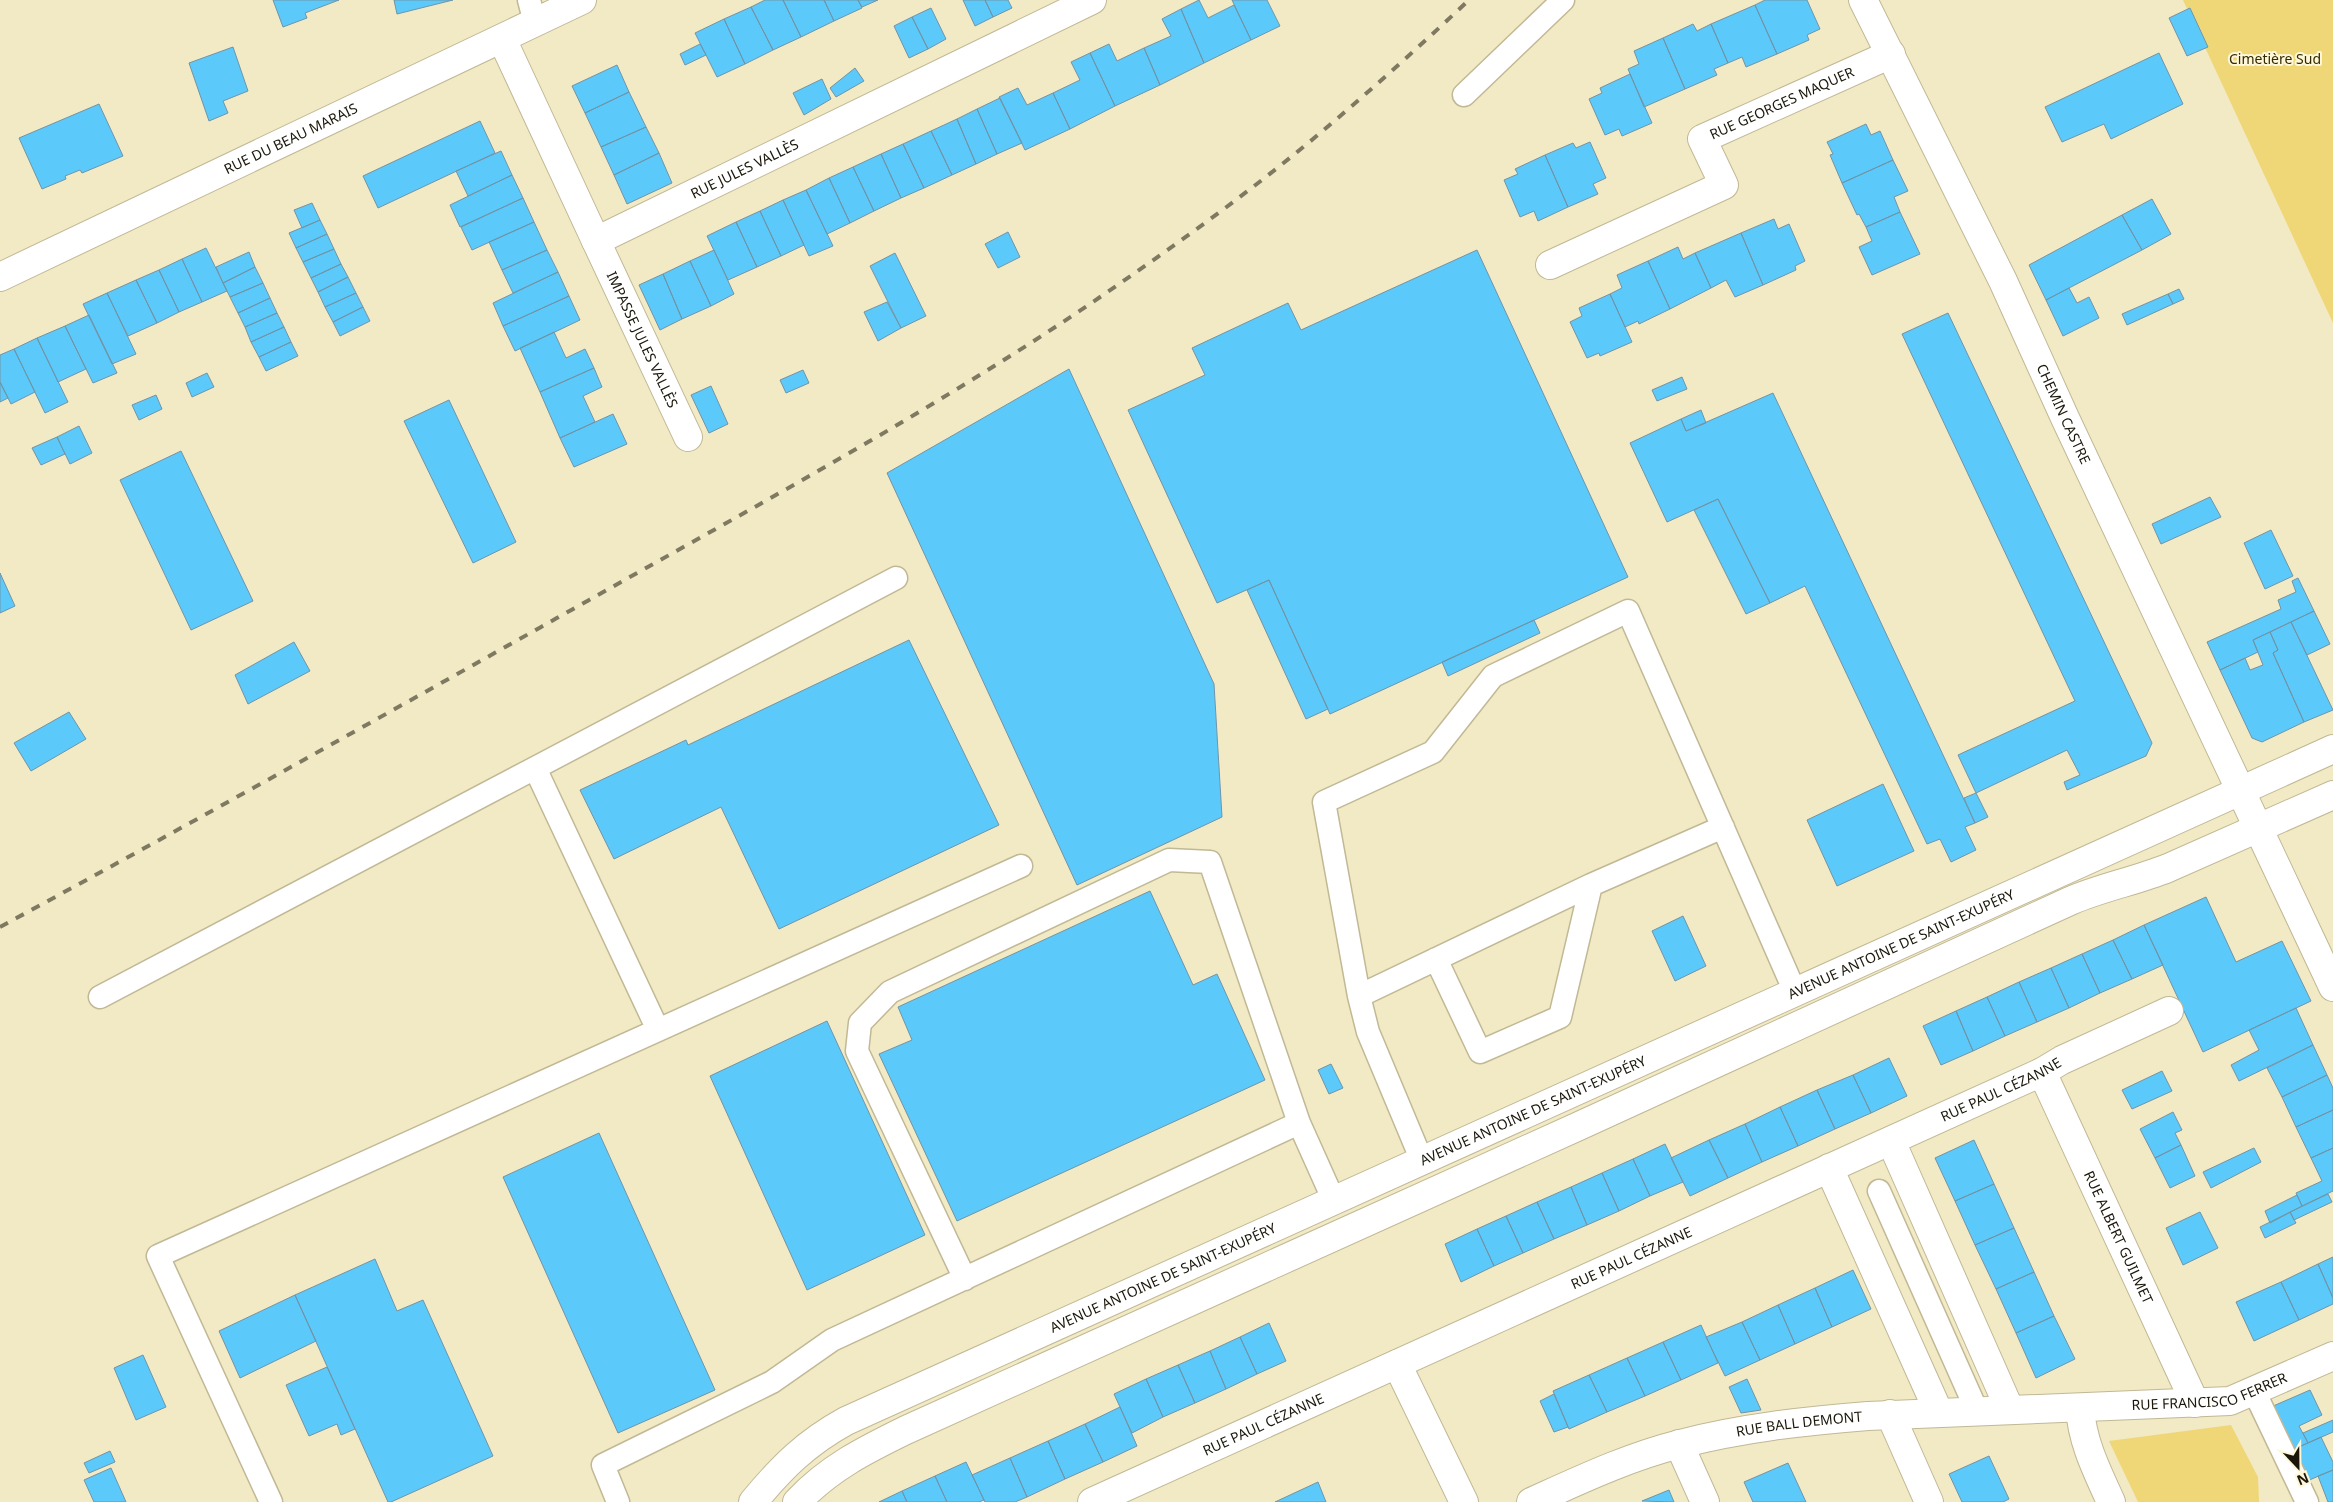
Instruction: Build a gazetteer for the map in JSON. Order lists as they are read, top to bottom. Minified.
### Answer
{"streets":{"street":["RUE GEORGES MAQUER","RUE DU BEAU MARAIS","RUE JULES VALLÈS","IMPASSE JULES VALLÈS","CHEMIN CASTRE","AVENUE ANTOINE DE SAINT-EXUPÉRY","RUE PAUL CÉZANNE","RUE ALBERT GUILMET","RUE FRANCISCO FERRER","RUE BALL DEMONT"]},"crossings":[["RUE GEORGES MAQUER","CHEMIN CASTRE"],["RUE JULES VALLÈS","IMPASSE JULES VALLÈS"],["CHEMIN CASTRE","AVENUE ANTOINE DE SAINT-EXUPÉRY"],["RUE PAUL CÉZANNE","RUE ALBERT GUILMET"],["RUE ALBERT GUILMET","RUE FRANCISCO FERRER"],["RUE FRANCISCO FERRER","RUE BALL DEMONT"]],"parks":["Cimetière Sud"],"north":"bottom"}
